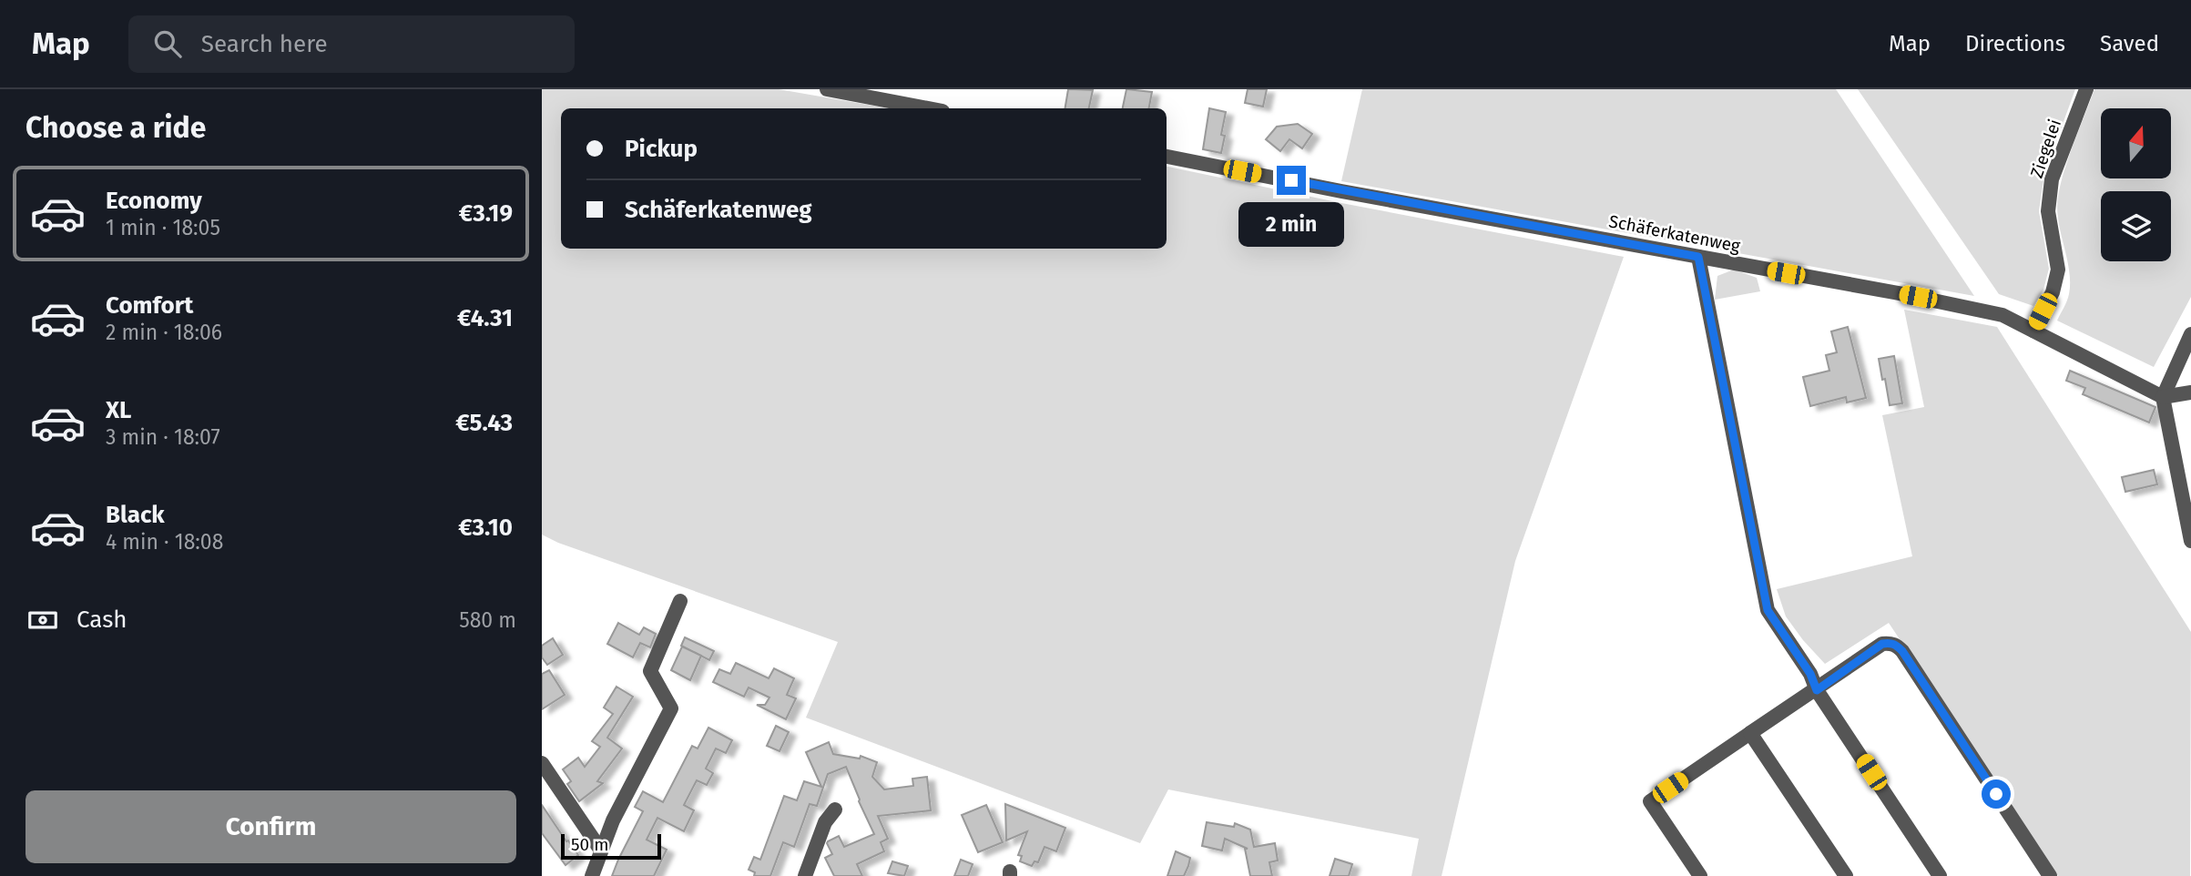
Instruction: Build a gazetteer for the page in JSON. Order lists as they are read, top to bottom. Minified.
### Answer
{"streets":{"street":["Ziegelei","Schäferkatenweg"]},"crossings":[["Ziegelei","Schäferkatenweg"]],"scale_bar":"50 m","north":"top","page":{"header":"Map","search":"Search here","nav":["Map","Directions","Saved"],"heading":"Choose a ride","banner":["Pickup","Schäferkatenweg"],"list":[{"name":"Economy","note":"1 min · 18:05","value":"€3.19"},{"name":"Comfort","note":"2 min · 18:06","value":"€4.31"},{"name":"XL","note":"3 min · 18:07","value":"€5.43"},{"name":"Black","note":"4 min · 18:08","value":"€3.10"}],"bubble":"2 min","pay":["Cash","580 m"],"buttons":"Confirm","scale":"50 m"}}
